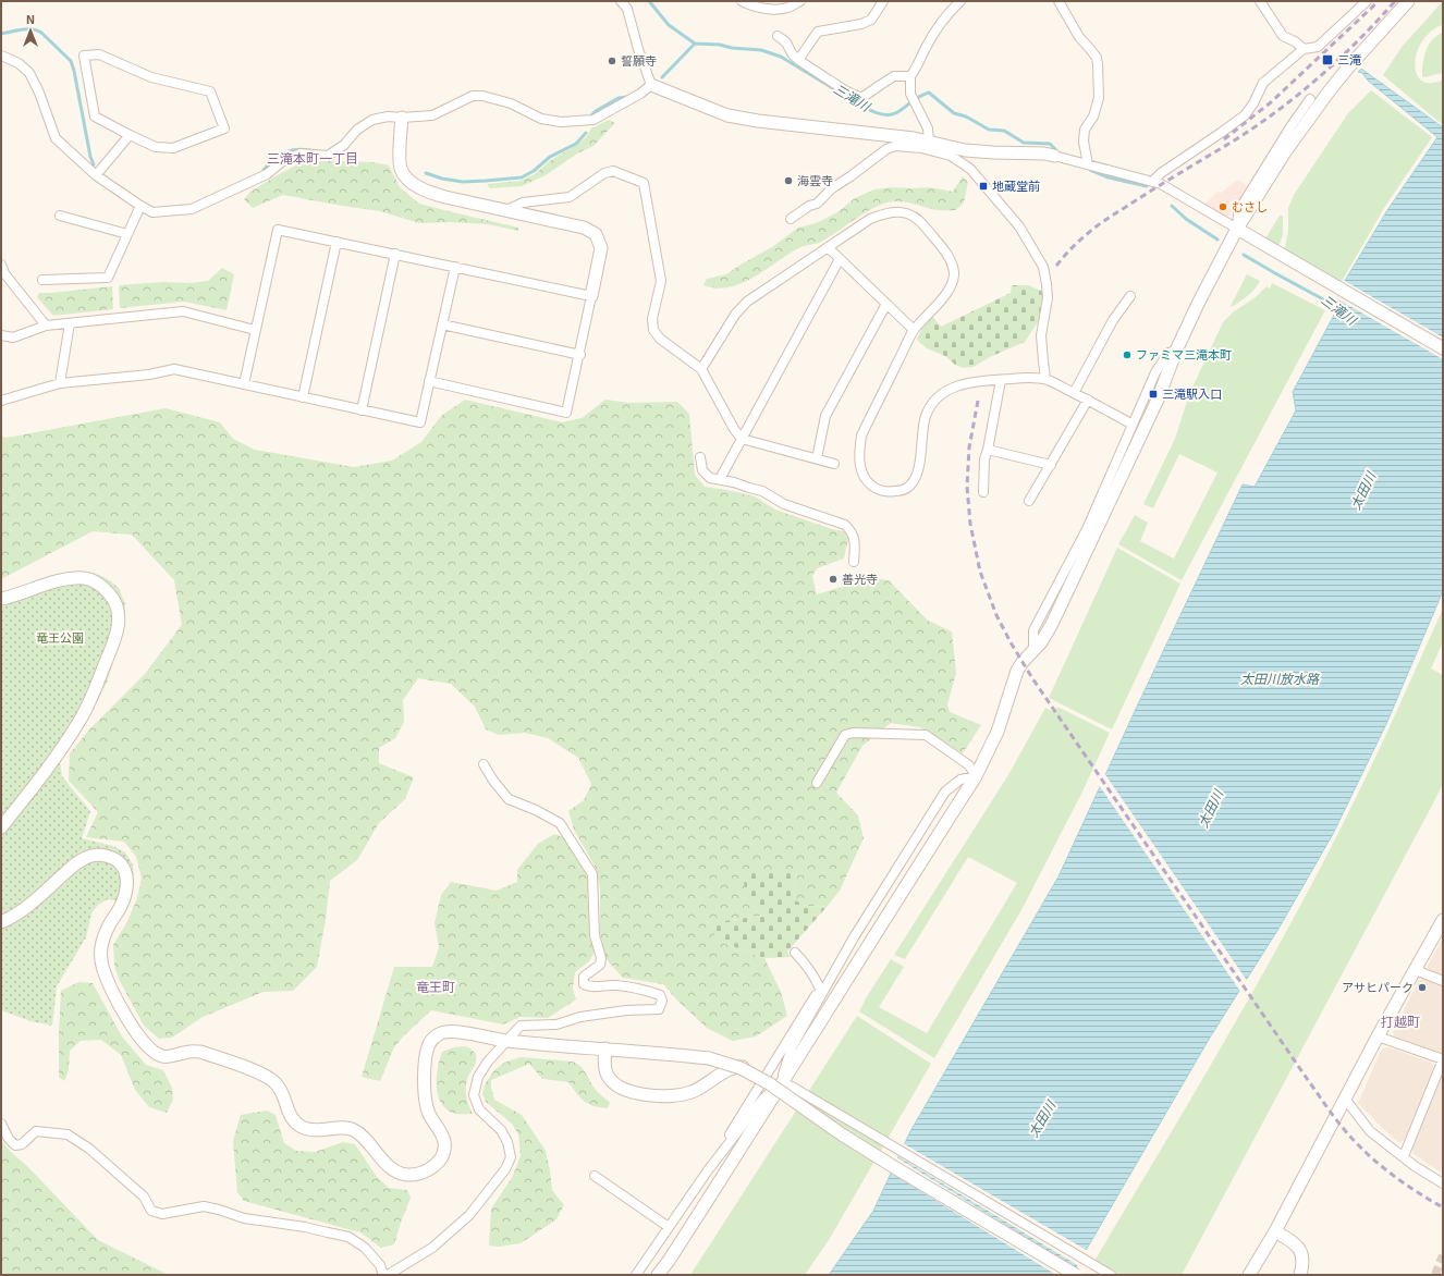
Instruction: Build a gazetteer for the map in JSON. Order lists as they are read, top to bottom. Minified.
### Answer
{"districts":["三滝本町一丁目","竜王町","打越町"],"water":["三滝川","太田川","太田川放水路"],"parks":["竜王公園"],"places":{"transit":["三滝","地蔵堂前","三滝駅入口"],"other":["誓願寺","海雲寺","むさし","ファミマ三滝本町","善光寺","アサヒパーク"]},"north":"top"}
